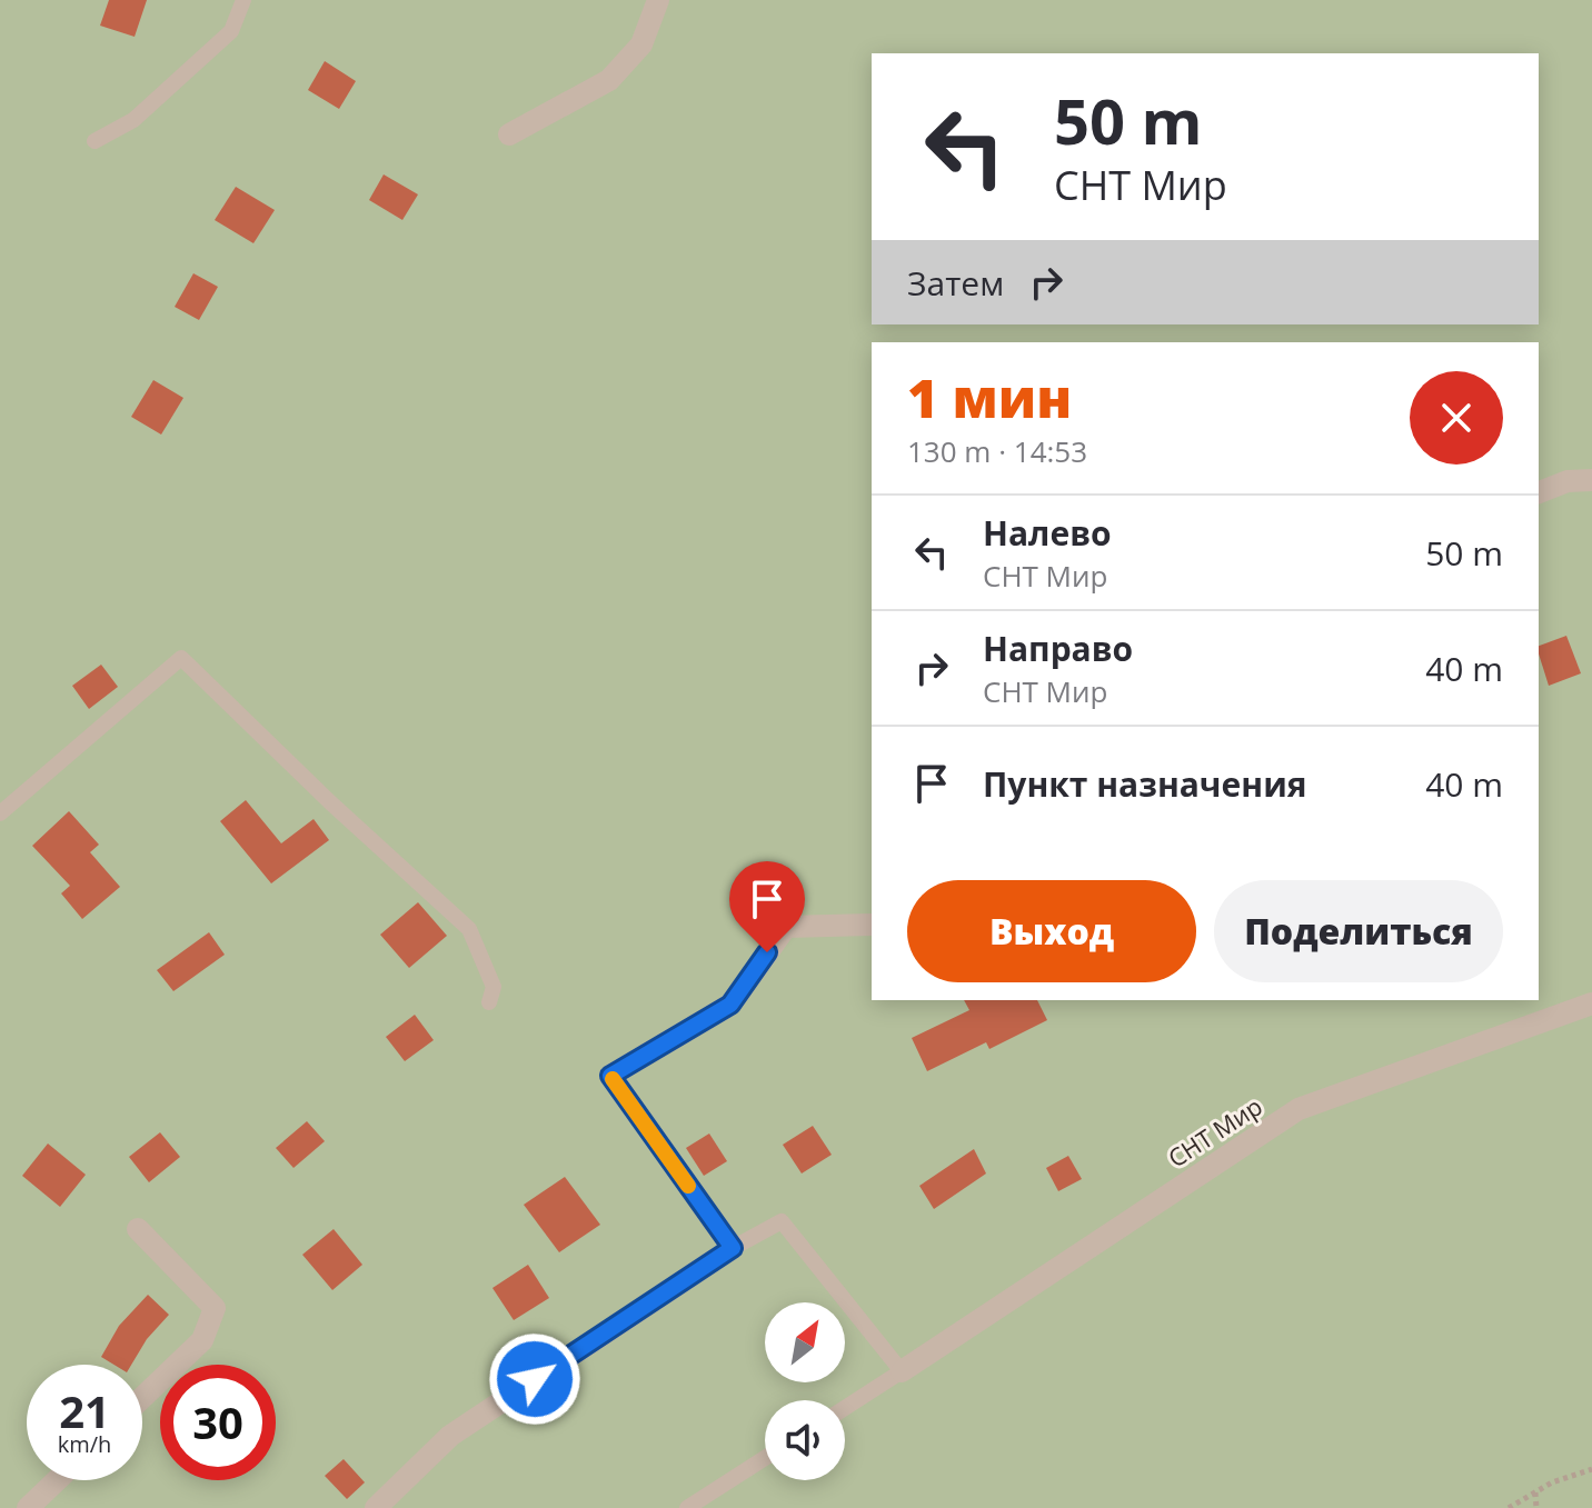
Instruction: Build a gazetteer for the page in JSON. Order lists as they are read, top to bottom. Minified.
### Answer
{"streets":{"street":["СНТ Мир"]},"north":"top right","page":{"turn":["50 m","СНТ Мир"],"then":"Затем","heading":["1 мин","130 m · 14:53"],"list":[{"name":"Налево","note":"СНТ Мир","value":"50 m"},{"name":"Направо","note":"СНТ Мир","value":"40 m"},{"name":"Пункт назначения","value":"40 m"}],"buttons":["Выход","Поделиться"],"speed":"21 km/h","limit":"30"}}
